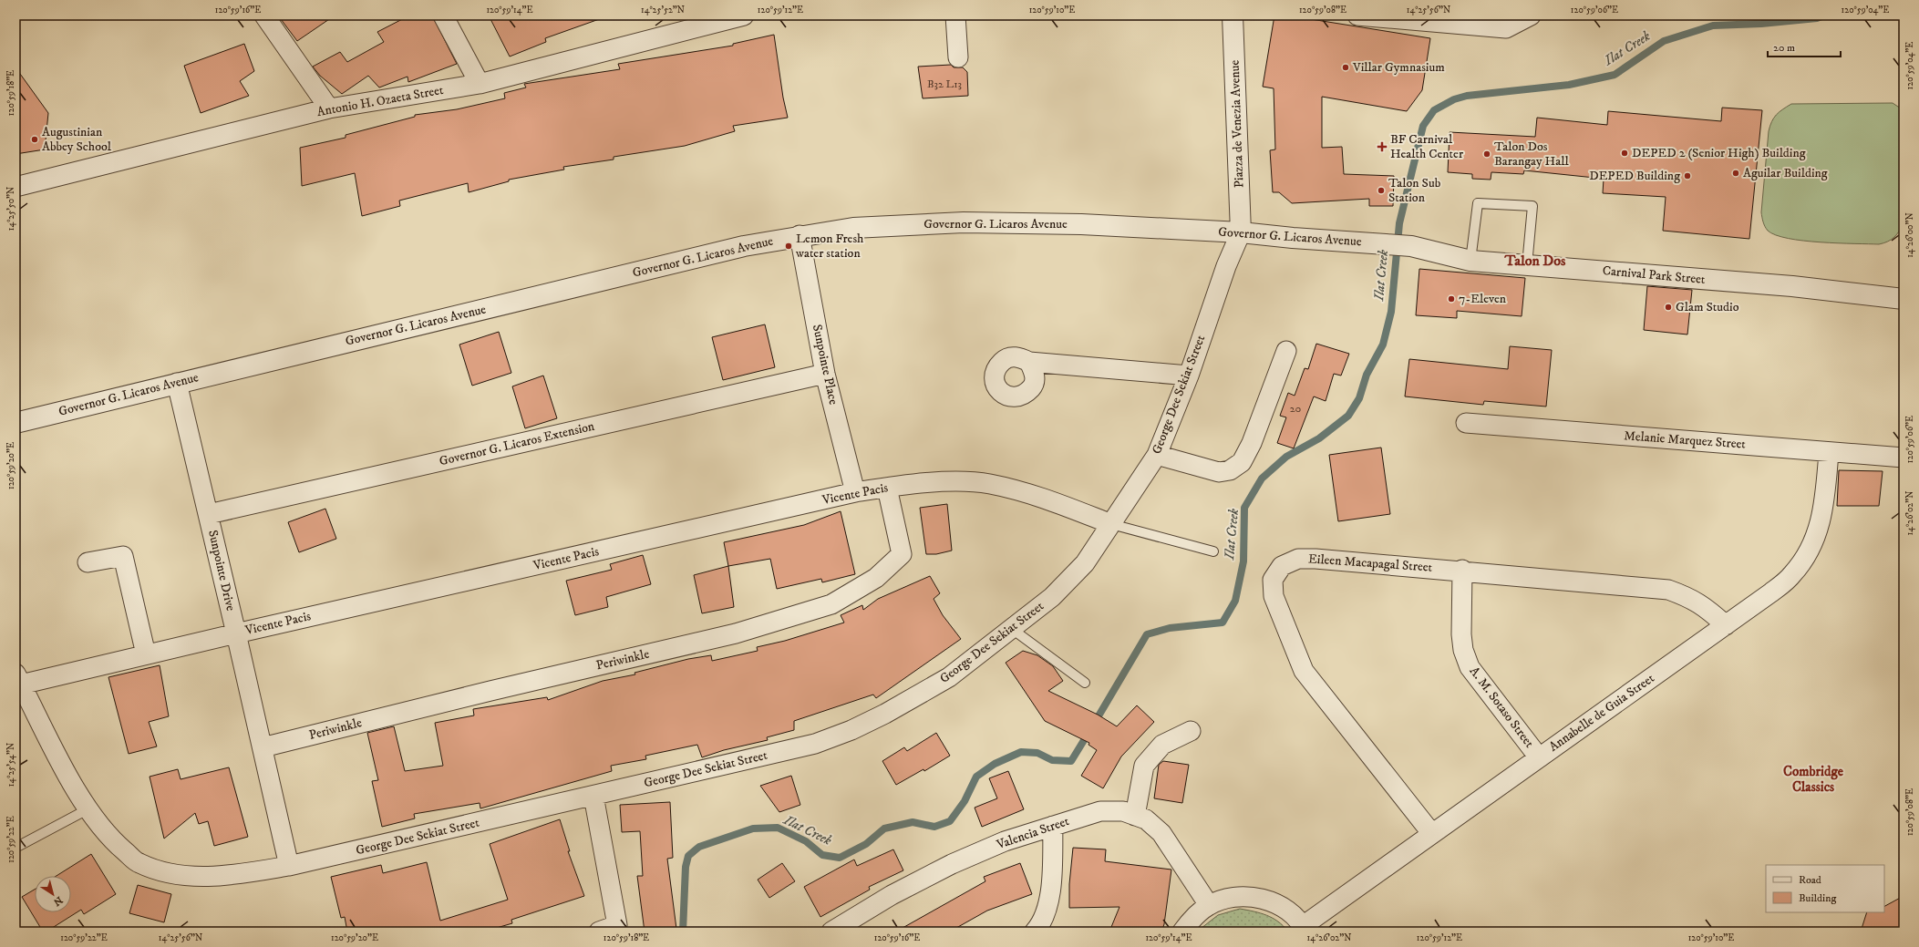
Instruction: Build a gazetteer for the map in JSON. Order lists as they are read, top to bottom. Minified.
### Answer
{"streets":{"street":["Antonio H. Ozaeta Street","Piazza de Venezia Avenue","Governor G. Licaros Avenue","Carnival Park Street","Sunpointe Place","George Dee Sekiat Street","Melanie Marquez Street","Governor G. Licaros Extension","Vicente Pacis","Eileen Macapagal Street","Sunpointe Drive","Periwinkle","A. M. Sotaso Street","Annabelle de Guia Street","Valencia Street"]},"crossings":[["Piazza de Venezia Avenue","Governor G. Licaros Avenue"],["Piazza de Venezia Avenue","George Dee Sekiat Street"],["Governor G. Licaros Avenue","Carnival Park Street"],["Governor G. Licaros Avenue","Sunpointe Place"],["Governor G. Licaros Avenue","George Dee Sekiat Street"],["Governor G. Licaros Avenue","Sunpointe Drive"],["Sunpointe Place","Governor G. Licaros Extension"],["Sunpointe Place","Vicente Pacis"],["George Dee Sekiat Street","Vicente Pacis"],["George Dee Sekiat Street","Sunpointe Drive"],["Melanie Marquez Street","Annabelle de Guia Street"],["Governor G. Licaros Extension","Sunpointe Drive"],["Vicente Pacis","Sunpointe Drive"],["Vicente Pacis","Periwinkle"],["Eileen Macapagal Street","A. M. Sotaso Street"],["Eileen Macapagal Street","Annabelle de Guia Street"],["Sunpointe Drive","Periwinkle"],["A. M. Sotaso Street","Annabelle de Guia Street"]],"districts":["Talon Dos","Combridge Classics"],"water":["Ilat Creek"],"places":{"other":["Villar Gymnasium","Augustinian Abbey School","DEPED 2 (Senior High) Building","Talon Dos Barangay Hall","Aguilar Building","DEPED Building","Talon Sub Station","Lemon Fresh water station","7-Eleven","Glam Studio"],"health":["BF Carnival Health Center"]},"house_numbers":["B32 L13","20"],"legend":["Road","Building"],"scale_bar":"20 m","north":"bottom right","coordinates":["120°59'16\"E","120°59'14\"E","14°25'52\"N","120°59'12\"E","120°59'10\"E","120°59'08\"E","14°25'56\"N","120°59'06\"E","120°59'04\"E","120°59'18\"E","14°25'50\"N","14°26'00\"N","120°59'20\"E","14°26'02\"N","14°25'54\"N","120°59'22\"E"]}
